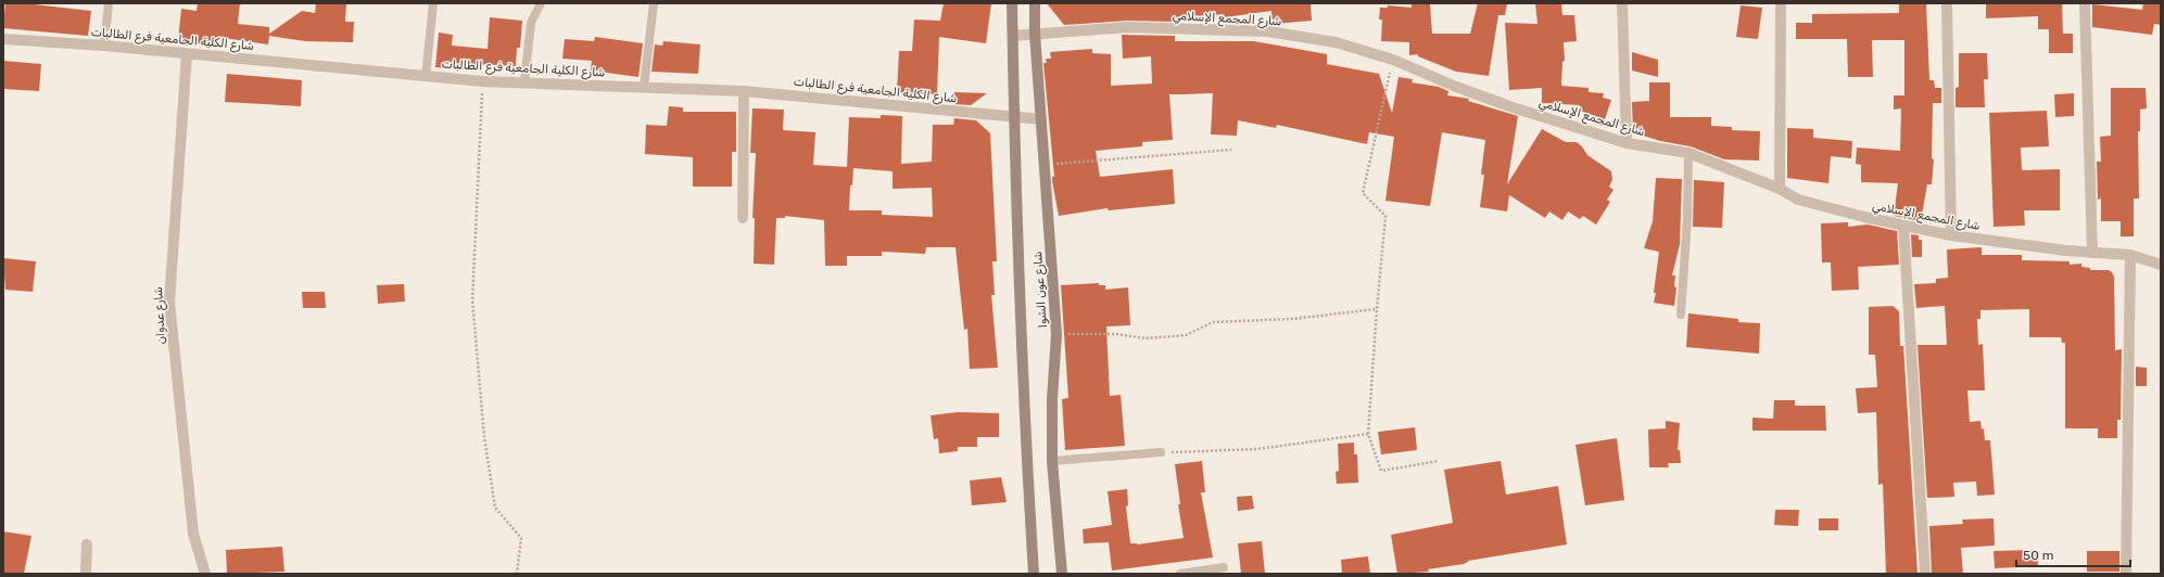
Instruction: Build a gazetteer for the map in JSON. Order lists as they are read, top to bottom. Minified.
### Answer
{"streets":{"main road":["شارع عون الشوا"],"street":["شارع المجمع الإسلامي","شارع الكلية الجامعية فرع الطالبات","شارع عدوان"]},"crossings":[["شارع المجمع الإسلامي","شارع عون الشوا"],["شارع الكلية الجامعية فرع الطالبات","شارع عون الشوا"],["شارع الكلية الجامعية فرع الطالبات","شارع عدوان"]],"scale_bar":"50 m"}
